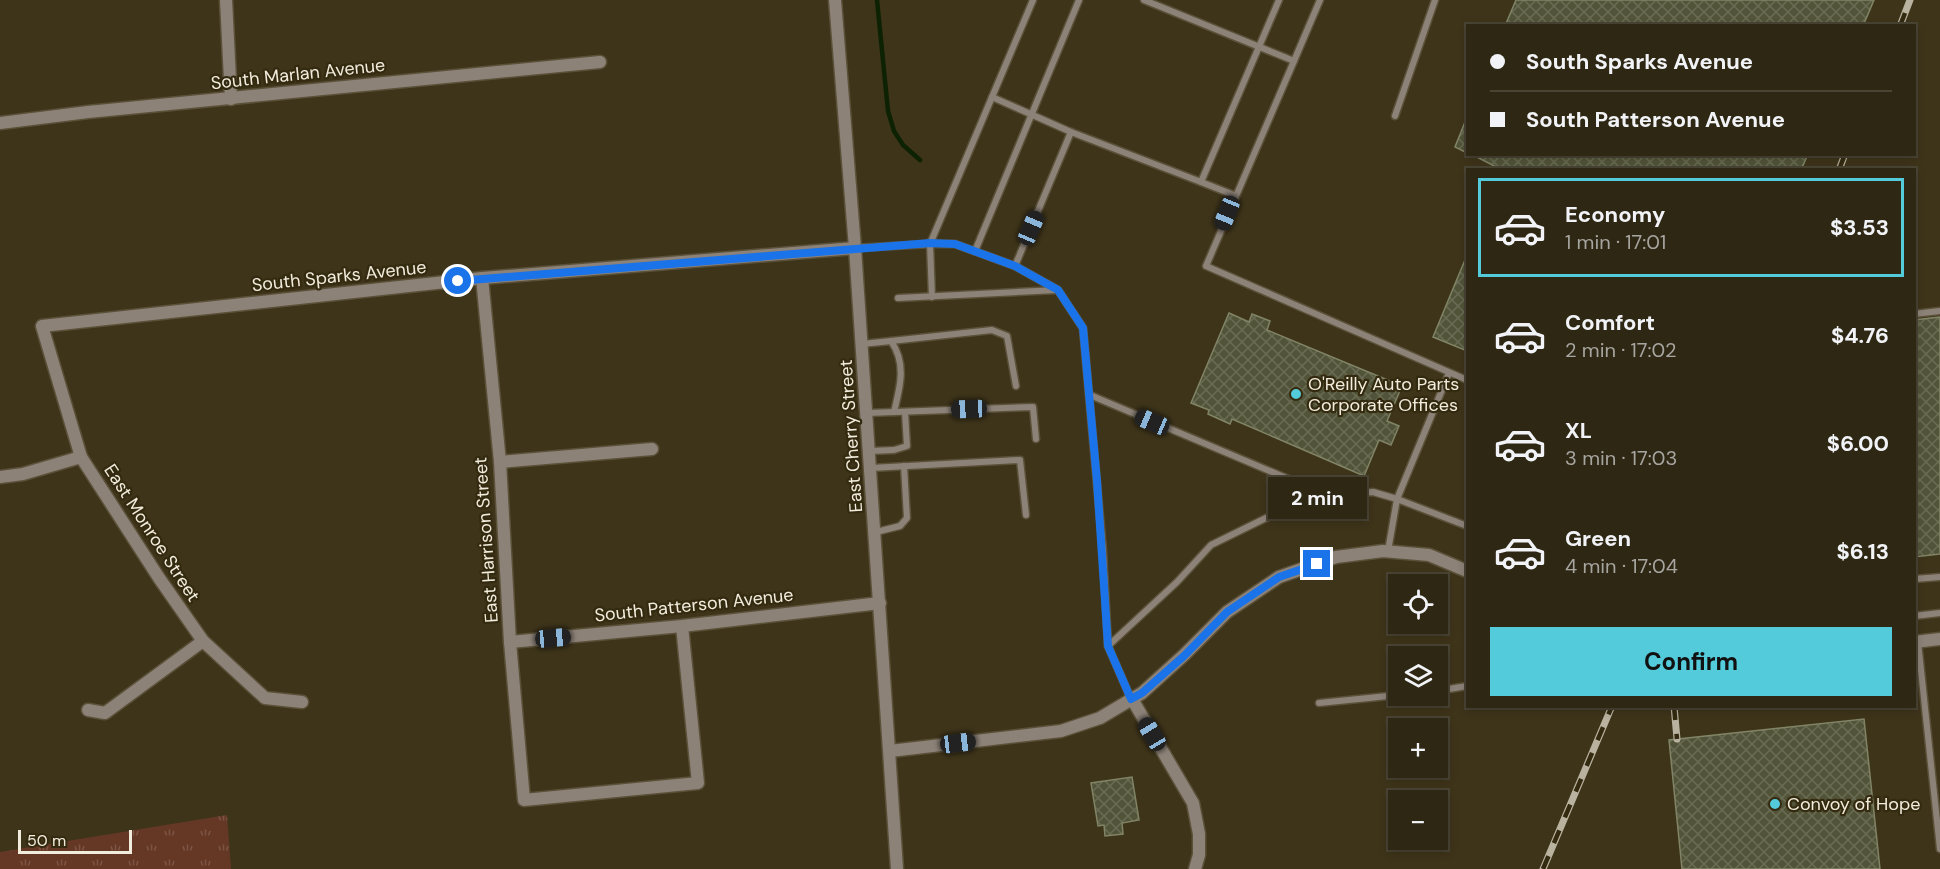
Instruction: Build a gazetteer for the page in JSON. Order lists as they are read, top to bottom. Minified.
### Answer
{"streets":{"street":["South Marlan Avenue","South Sparks Avenue","East Cherry Street","East Monroe Street","East Harrison Street","South Patterson Avenue"]},"crossings":[["South Sparks Avenue","East Cherry Street"],["South Sparks Avenue","East Monroe Street"],["South Sparks Avenue","East Harrison Street"],["East Cherry Street","South Patterson Avenue"],["East Harrison Street","South Patterson Avenue"]],"places":["O'Reilly Auto Parts Corporate Offices","Convoy of Hope"],"scale_bar":"50 m","page":{"banner":["South Sparks Avenue","South Patterson Avenue"],"list":[{"name":"Economy","note":"1 min · 17:01","value":"$3.53"},{"name":"Comfort","note":"2 min · 17:02","value":"$4.76"},{"name":"XL","note":"3 min · 17:03","value":"$6.00"},{"name":"Green","note":"4 min · 17:04","value":"$6.13"}],"bubble":"2 min","map_buttons":["+","−"],"buttons":"Confirm","scale":"50 m"}}
